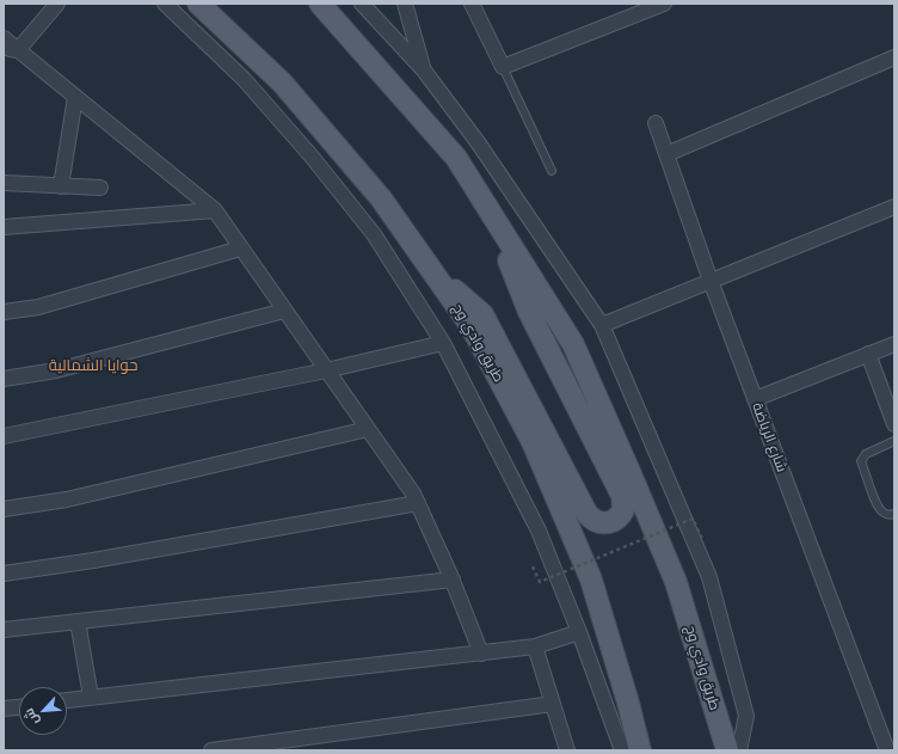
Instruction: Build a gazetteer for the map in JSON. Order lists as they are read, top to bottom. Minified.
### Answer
{"streets":{"main road":["طريق وادي وج"],"street":["شارع الرياضة"]},"districts":["حوايا الشمالية"],"north":"bottom left"}
